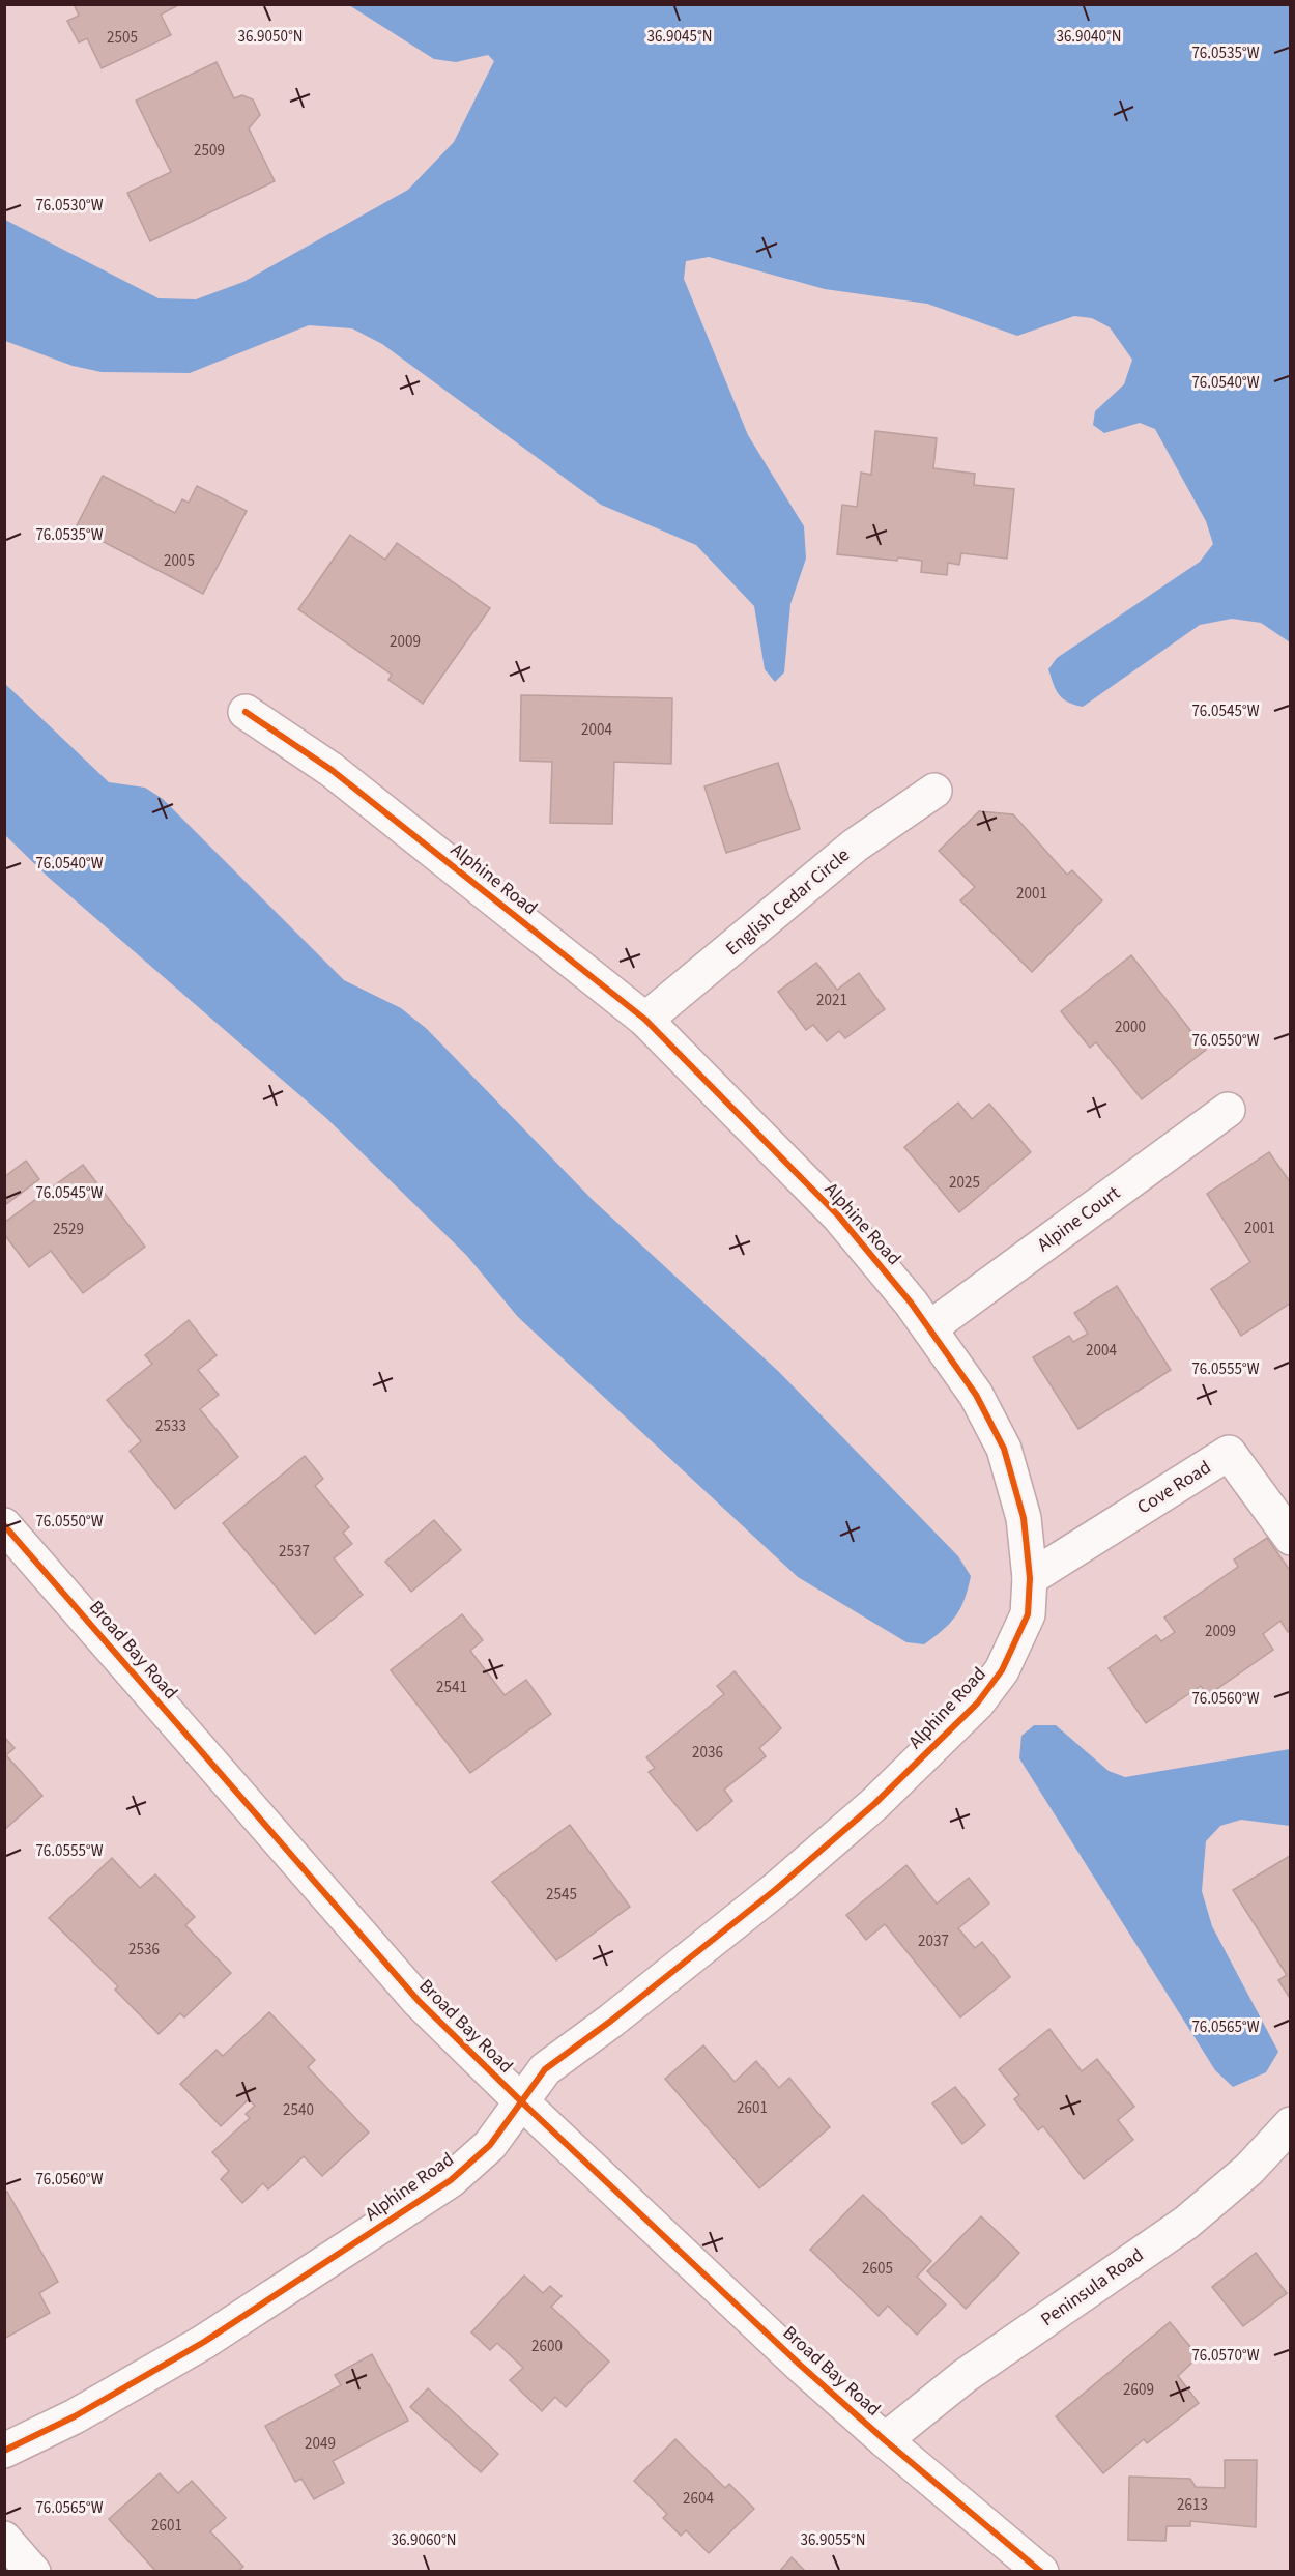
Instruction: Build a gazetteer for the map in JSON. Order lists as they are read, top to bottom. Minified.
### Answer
{"streets":{"street":["Alphine Road","English Cedar Circle","Alpine Court","Cove Road","Broad Bay Road","Peninsula Road"]},"crossings":[["Alphine Road","English Cedar Circle"],["Alphine Road","Alpine Court"],["Alphine Road","Cove Road"],["Alphine Road","Broad Bay Road"],["Broad Bay Road","Peninsula Road"]],"house_numbers":["2505","2509","2005","2009","2004","2001","2021","2000","2025","2001","2529","2004","2533","2537","2009","2541","2036","2545","2037","2536","2601","2540","2605","2600","2609","2049","2604","2613","2601"],"coordinates":["36.9050°N","36.9045°N","36.9040°N","76.0535°W","76.0530°W","76.0540°W","76.0545°W","76.0550°W","76.0555°W","76.0560°W","76.0565°W","76.0570°W","36.9060°N","36.9055°N"]}
